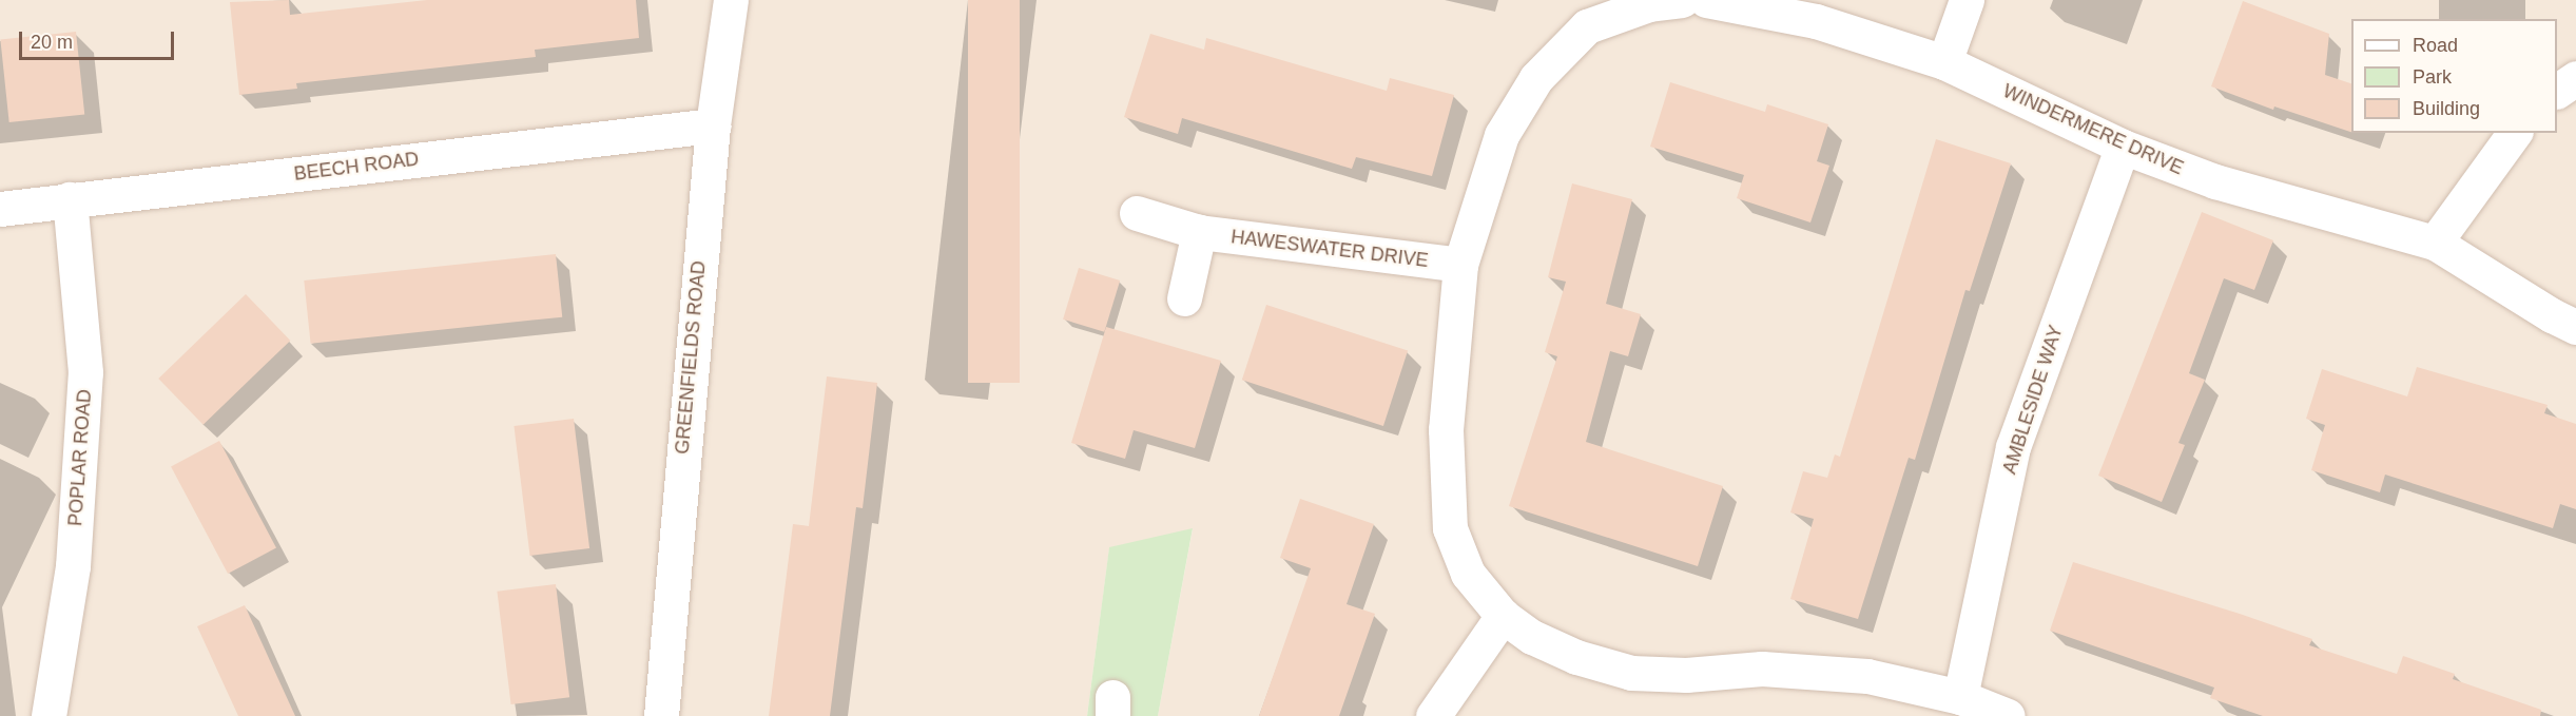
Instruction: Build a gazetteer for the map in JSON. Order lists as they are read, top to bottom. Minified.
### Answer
{"streets":{"street":["WINDERMERE DRIVE","BEECH ROAD","HAWESWATER DRIVE","GREENFIELDS ROAD","AMBLESIDE WAY","POPLAR ROAD"]},"crossings":[["WINDERMERE DRIVE","AMBLESIDE WAY"],["BEECH ROAD","GREENFIELDS ROAD"],["BEECH ROAD","POPLAR ROAD"]],"legend":["Road","Park","Building"],"scale_bar":"20 m"}
